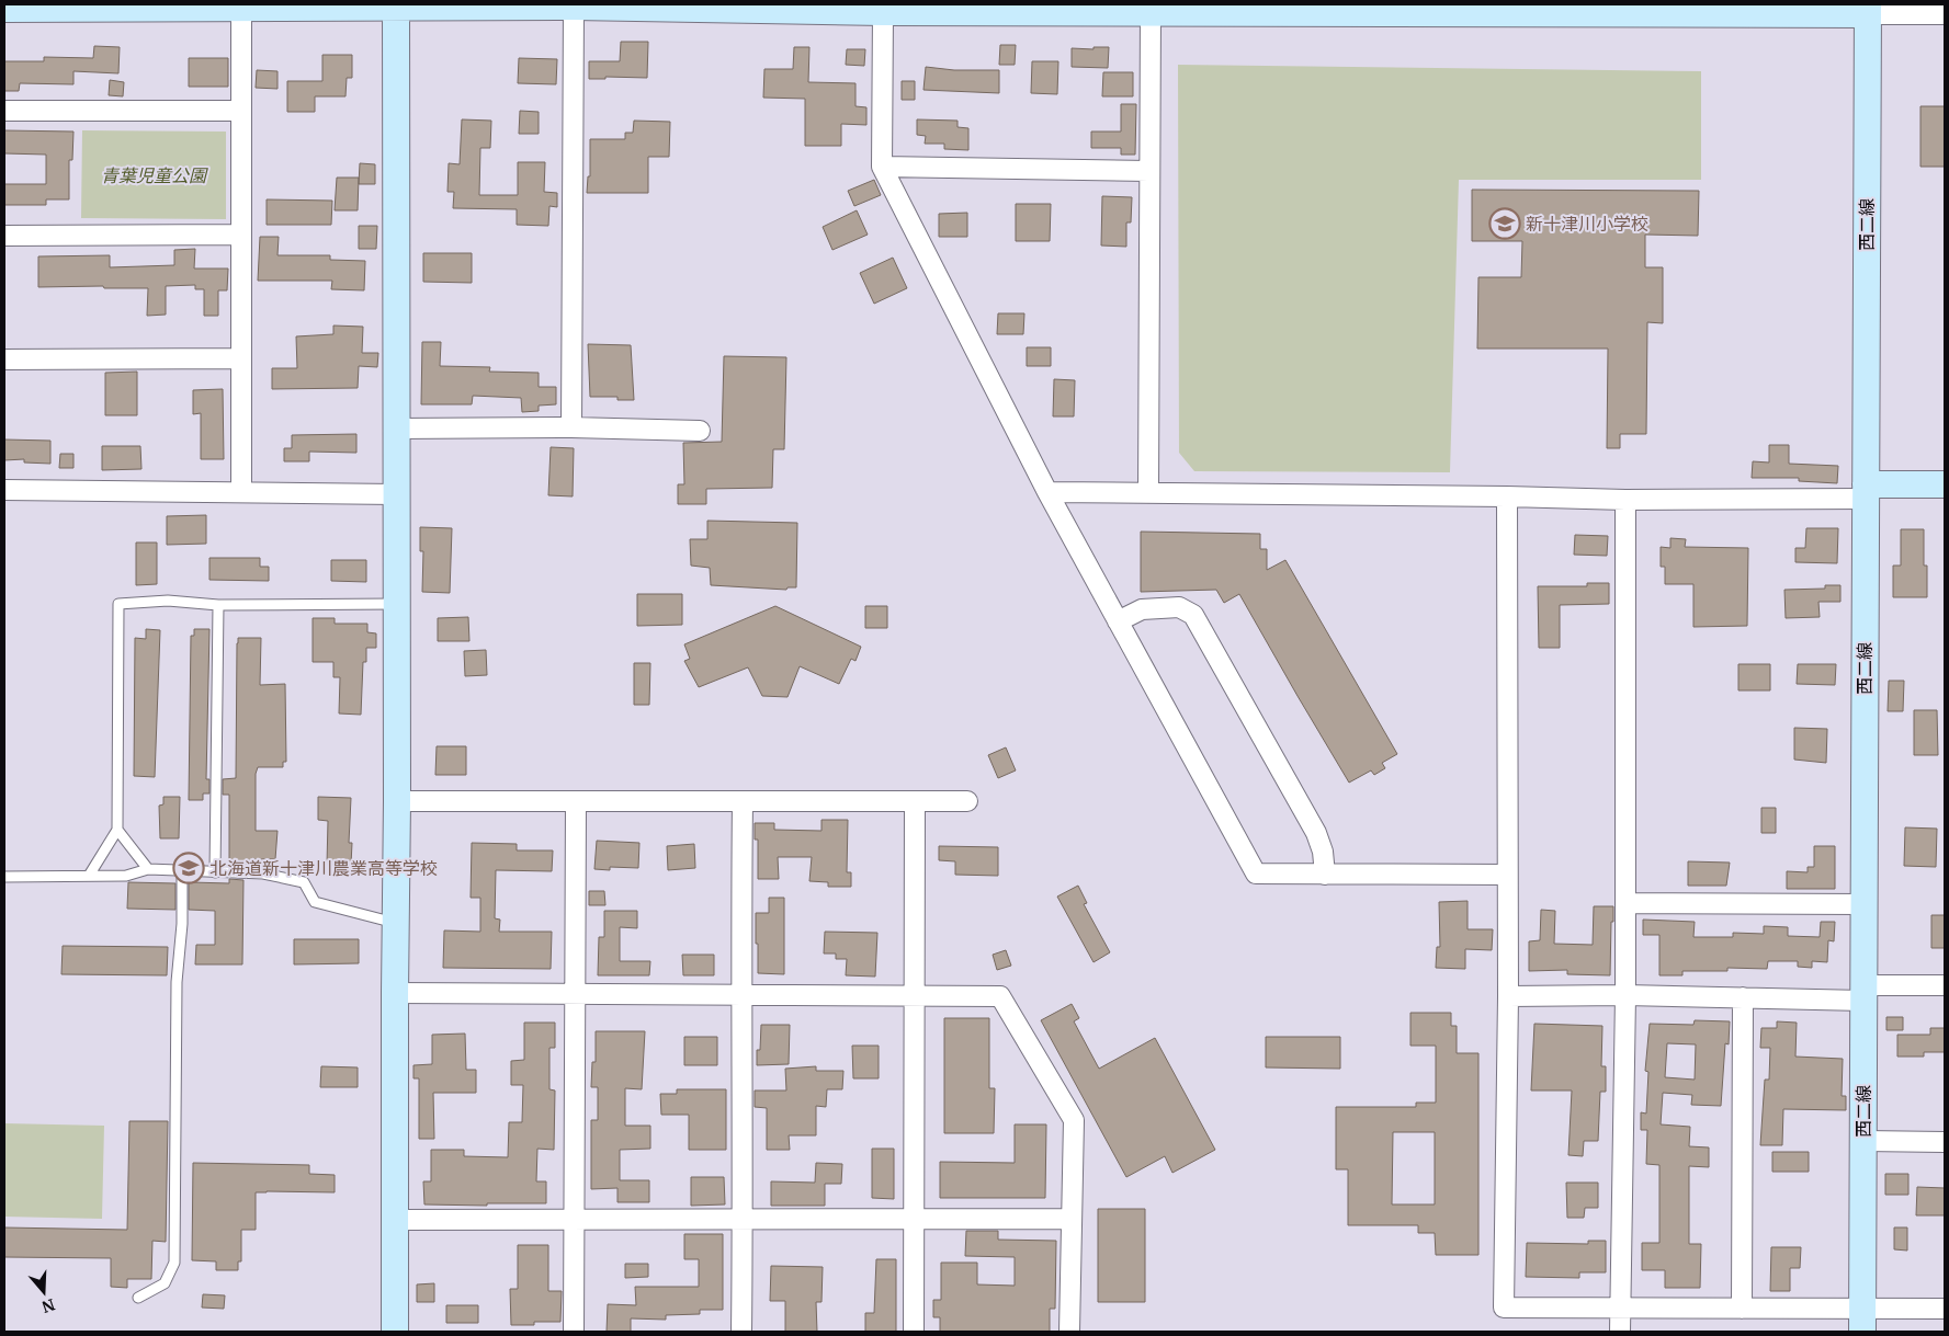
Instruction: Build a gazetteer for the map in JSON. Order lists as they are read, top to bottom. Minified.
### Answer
{"streets":{"street":["西二線"]},"parks":["青葉児童公園"],"places":{"school or university":["新十津川小学校","北海道新十津川農業高等学校"]},"north":"bottom"}
